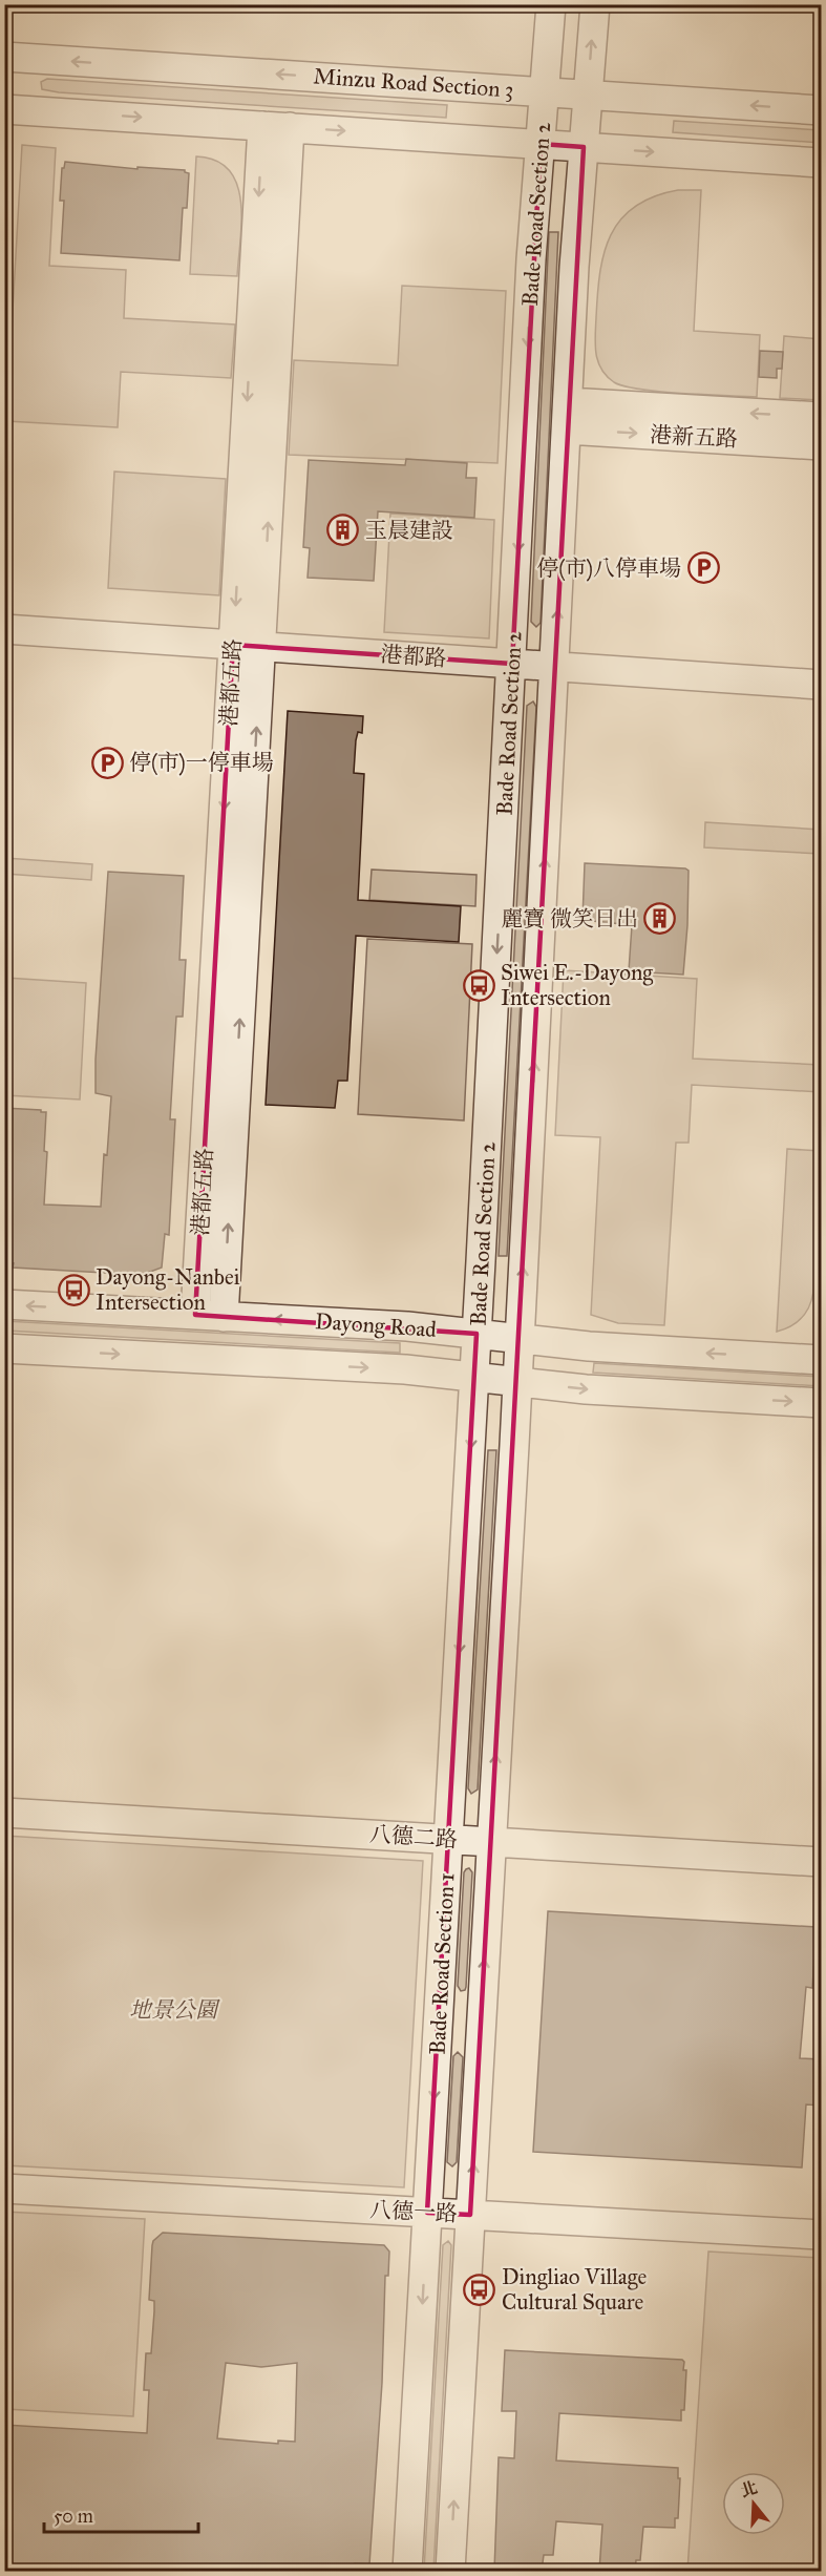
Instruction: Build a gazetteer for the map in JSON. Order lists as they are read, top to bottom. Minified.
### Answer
{"streets":{"street":["Minzu Road Section 3","Bade Road Section 2","港新五路","港都路","港都五路","Dayong Road","八德二路","Bade Road Section 1","八德一路"]},"crossings":[["Minzu Road Section 3","Bade Road Section 2"],["Bade Road Section 2","港新五路"],["Bade Road Section 2","港都路"],["Bade Road Section 2","Dayong Road"],["Bade Road Section 2","Bade Road Section 1"],["港都路","港都五路"],["港都五路","Dayong Road"],["Dayong Road","Bade Road Section 1"],["八德二路","Bade Road Section 1"],["Bade Road Section 1","八德一路"]],"parks":["地景公園"],"places":{"building":["玉晨建設","麗寶 微笑日出"],"parking":["停(市)八停車場","停(市)一停車場"],"bus stop":["Siwei E.-Dayong Intersection","Dayong-Nanbei Intersection","Dingliao Village Cultural Square"]},"scale_bar":"50 m","north":"top"}
